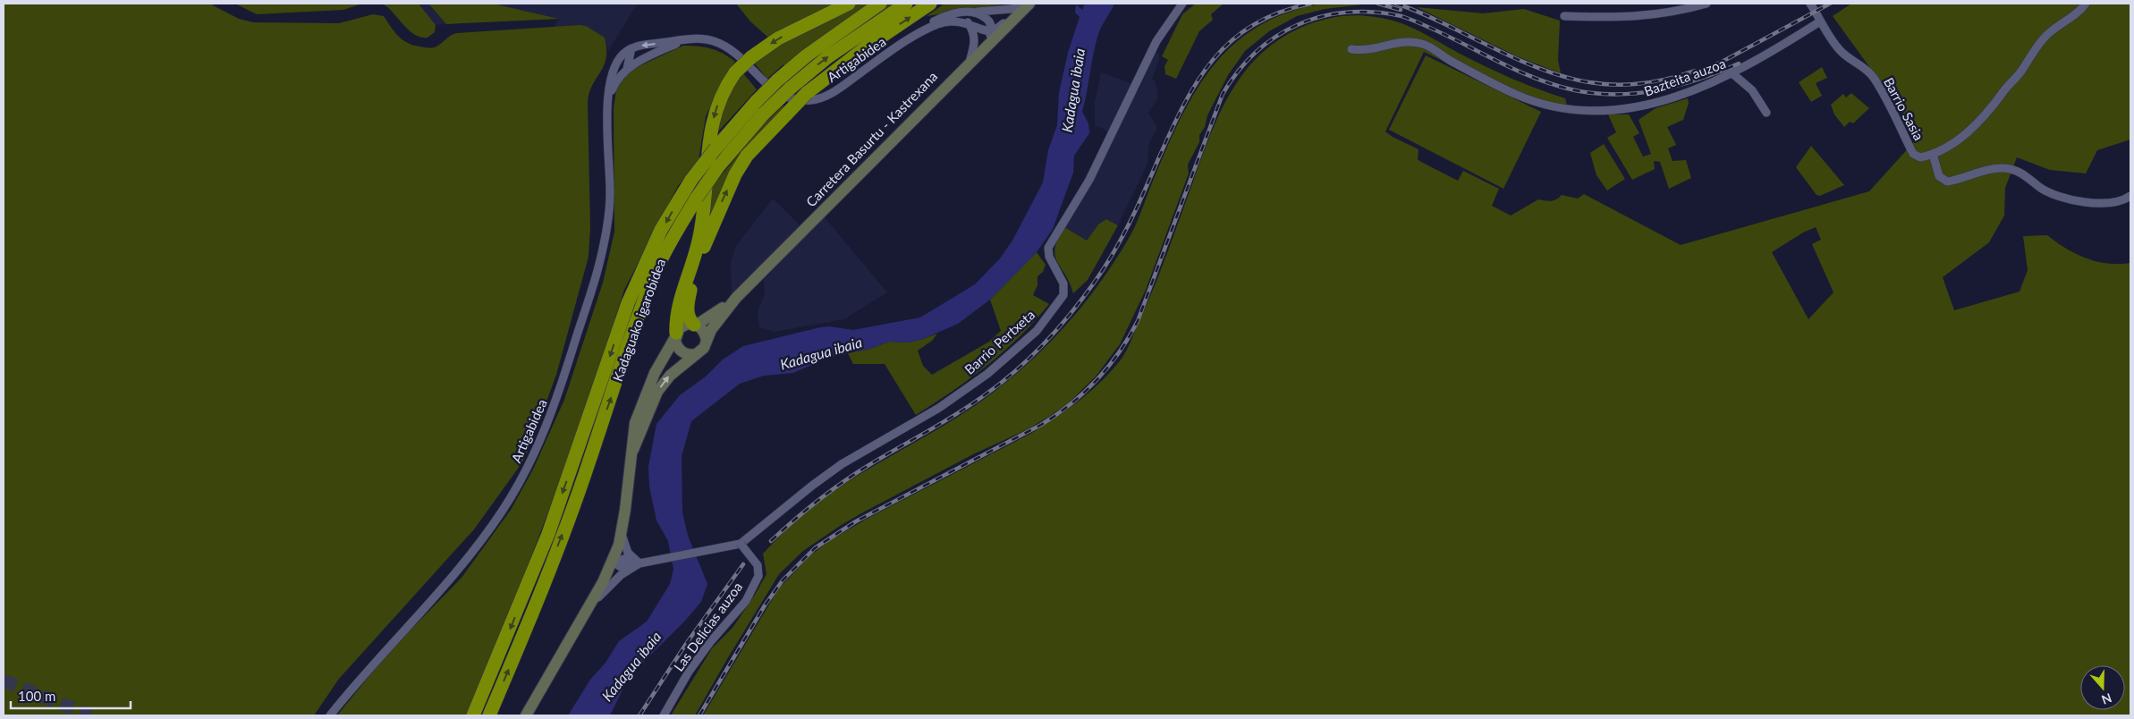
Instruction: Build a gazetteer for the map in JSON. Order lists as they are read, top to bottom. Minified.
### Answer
{"streets":{"highway":["Kadaguako igarobidea"],"street":["Artigabidea","Bazteita auzoa","Barrio Sasia","Carretera Basurtu - Kastrexana","Barrio Pertxeta","Las Delicias auzoa"]},"crossings":[["Bazteita auzoa","Barrio Sasia"],["Barrio Pertxeta","Las Delicias auzoa"]],"water":["Kadagua ibaia"],"scale_bar":"100 m","north":"bottom"}
